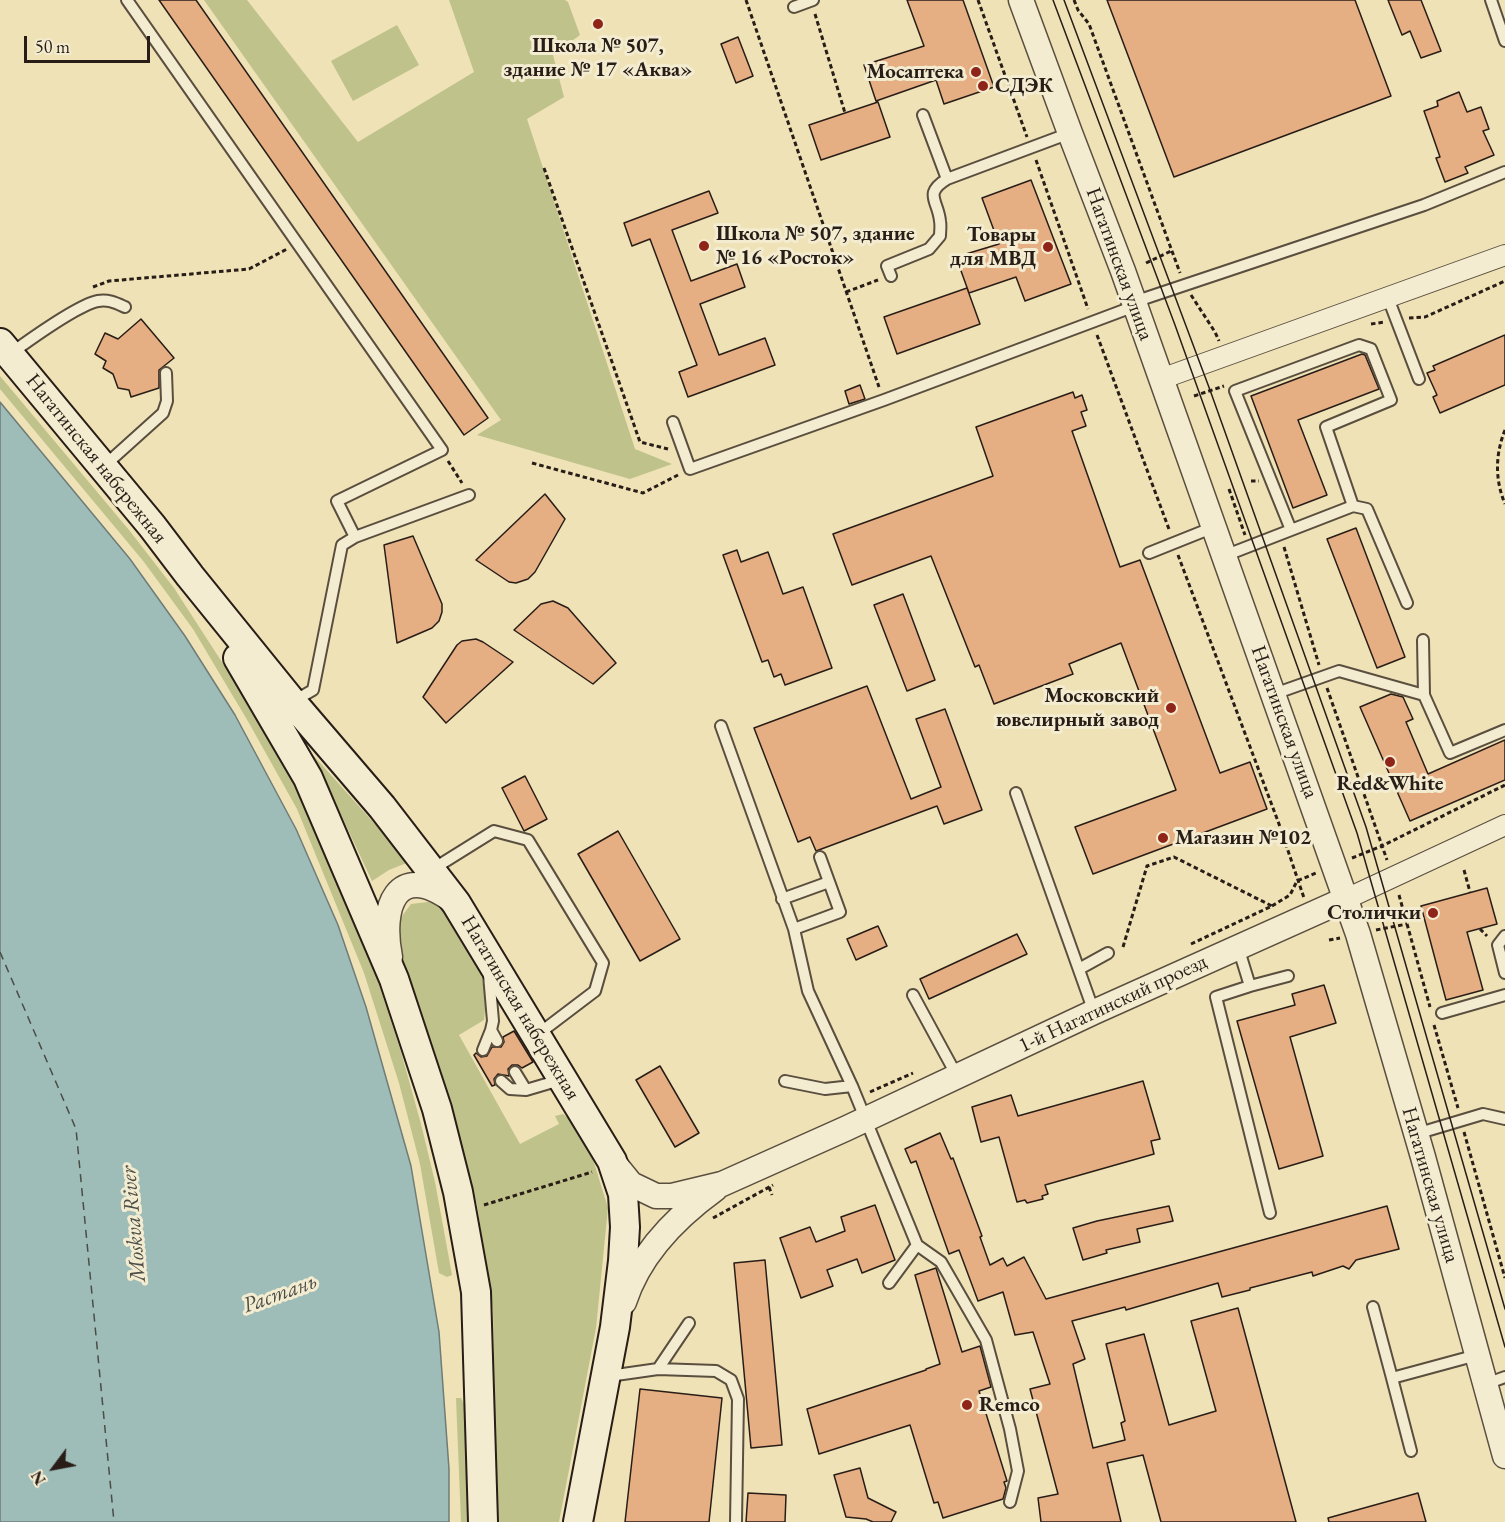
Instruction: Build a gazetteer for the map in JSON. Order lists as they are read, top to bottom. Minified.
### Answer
{"streets":{"main road":["Нагатинская набережная"],"street":["Нагатинская улица","1-й Нагатинский проезд"]},"crossings":[["Нагатинская улица","1-й Нагатинский проезд"]],"water":["Moskva River","Растань"],"places":["Школа № 507, здание № 17 «Аква»","Мосаптека","СДЭК","Школа № 507, здание № 16 «Росток»","Товары для МВД","Московский ювелирный завод","Red&White","Магазин №102","Столички","Remco"],"scale_bar":"50 m","north":"bottom left"}
